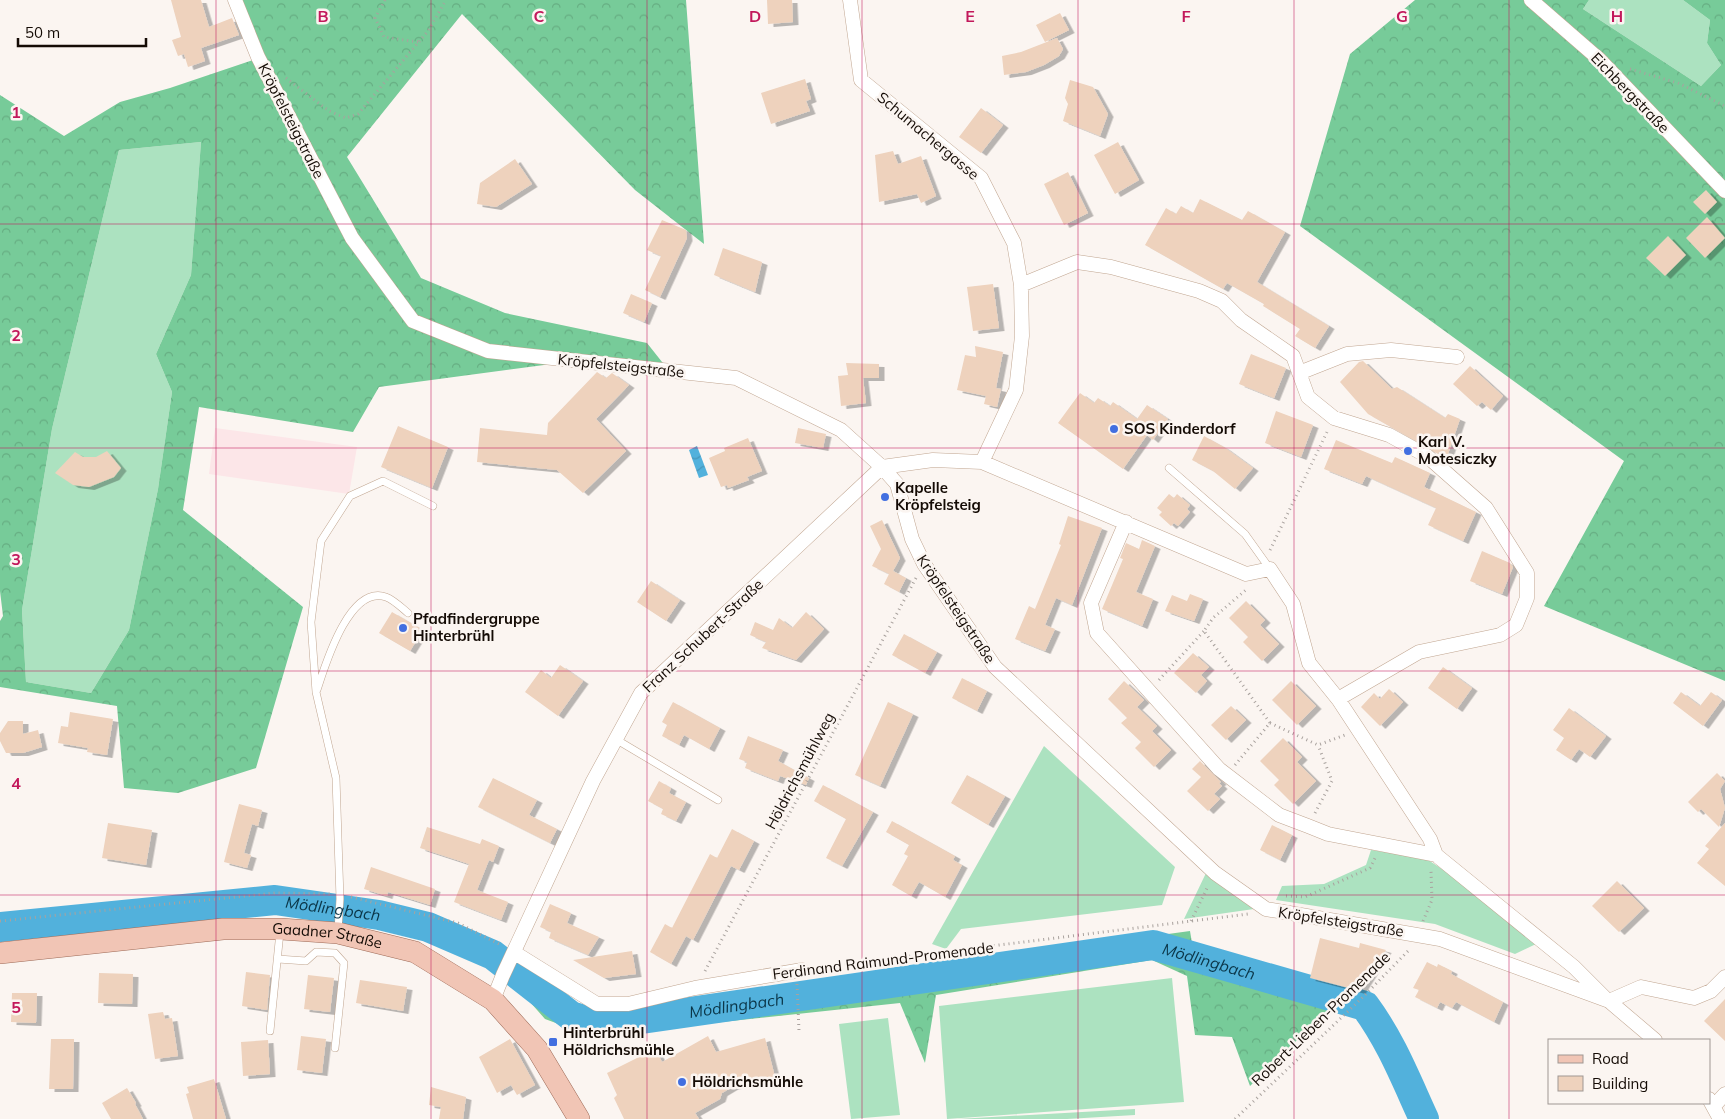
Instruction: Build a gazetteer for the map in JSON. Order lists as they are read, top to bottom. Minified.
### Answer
{"streets":{"main road":["Gaadner Straße"],"street":["Eichbergstraße","Kröpfelsteigstraße","Schumachergasse","Franz Schubert-Straße","Ferdinand Raimund-Promenade"],"path":["Höldrichsmühlweg","Robert-Lieben-Promenade"]},"crossings":[["Kröpfelsteigstraße","Franz Schubert-Straße"],["Kröpfelsteigstraße","Höldrichsmühlweg"],["Kröpfelsteigstraße","Ferdinand Raimund-Promenade"],["Kröpfelsteigstraße","Robert-Lieben-Promenade"],["Franz Schubert-Straße","Gaadner Straße"],["Franz Schubert-Straße","Ferdinand Raimund-Promenade"],["Höldrichsmühlweg","Ferdinand Raimund-Promenade"]],"water":["Mödlingbach"],"places":{"other":["SOS Kinderdorf","Karl V. Motesiczky","Kapelle Kröpfelsteig","Pfadfindergruppe Hinterbrühl","Höldrichsmühle"],"transit":["Hinterbrühl Höldrichsmühle"]},"legend":["Road","Building"],"scale_bar":"50 m","grid":{"columns":["B","C","D","E","F","G","H"],"rows":["1","2","3","4","5"]}}
